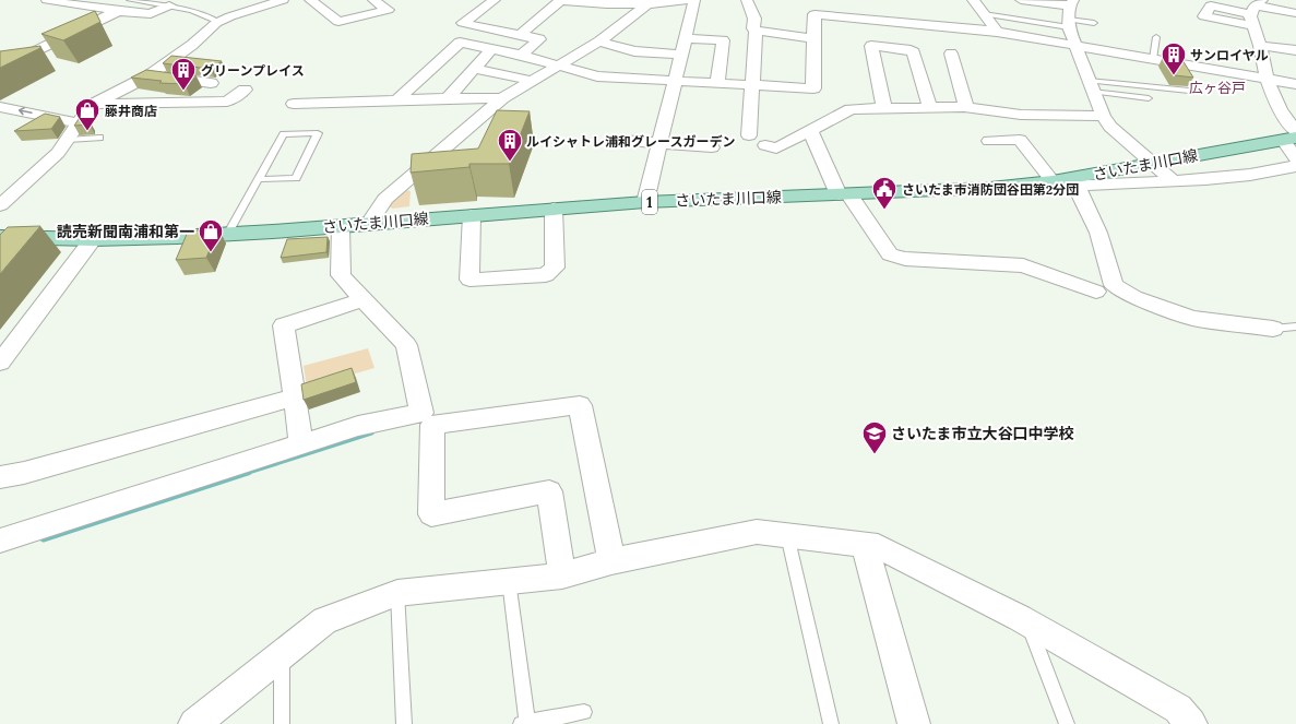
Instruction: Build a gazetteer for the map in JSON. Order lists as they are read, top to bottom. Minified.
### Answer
{"streets":{"main road":["さいたま川口線","1"]},"districts":["広ヶ谷戸"],"places":{"building":["サンロイヤル","グリーンプレイス","ルイシャトレ浦和グレースガーデン"],"shop":["藤井商店","読売新聞南浦和第一"],"public building":["さいたま市消防団谷田第2分団"],"school or university":["さいたま市立大谷口中学校"]}}
